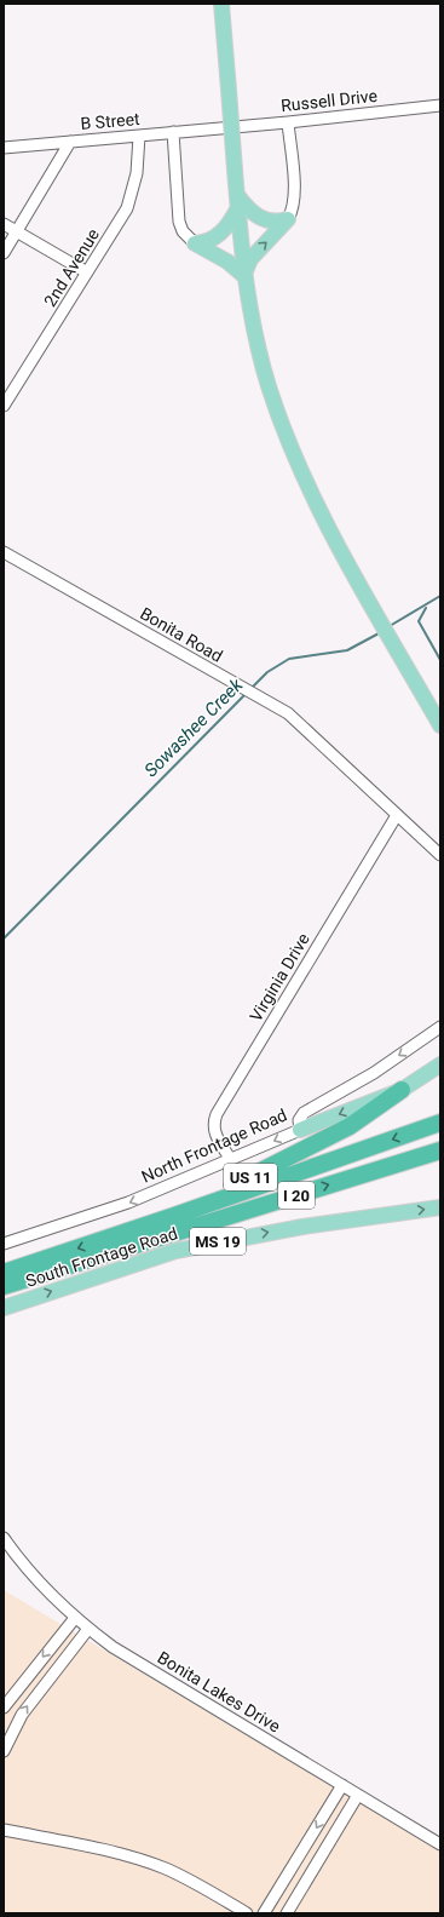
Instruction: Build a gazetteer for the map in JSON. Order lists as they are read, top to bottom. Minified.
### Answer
{"streets":{"highway":["US 11","I 20"],"main road":["MS 19","South Frontage Road"],"street":["Russell Drive","B Street","2nd Avenue","Bonita Road","Virginia Drive","North Frontage Road","Bonita Lakes Drive"]},"crossings":[["Russell Drive","B Street"],["B Street","2nd Avenue"],["Bonita Road","Virginia Drive"],["Virginia Drive","North Frontage Road"],["US 11","I 20"]],"one_way":["North Frontage Road","South Frontage Road"],"water":["Sowashee Creek"]}
